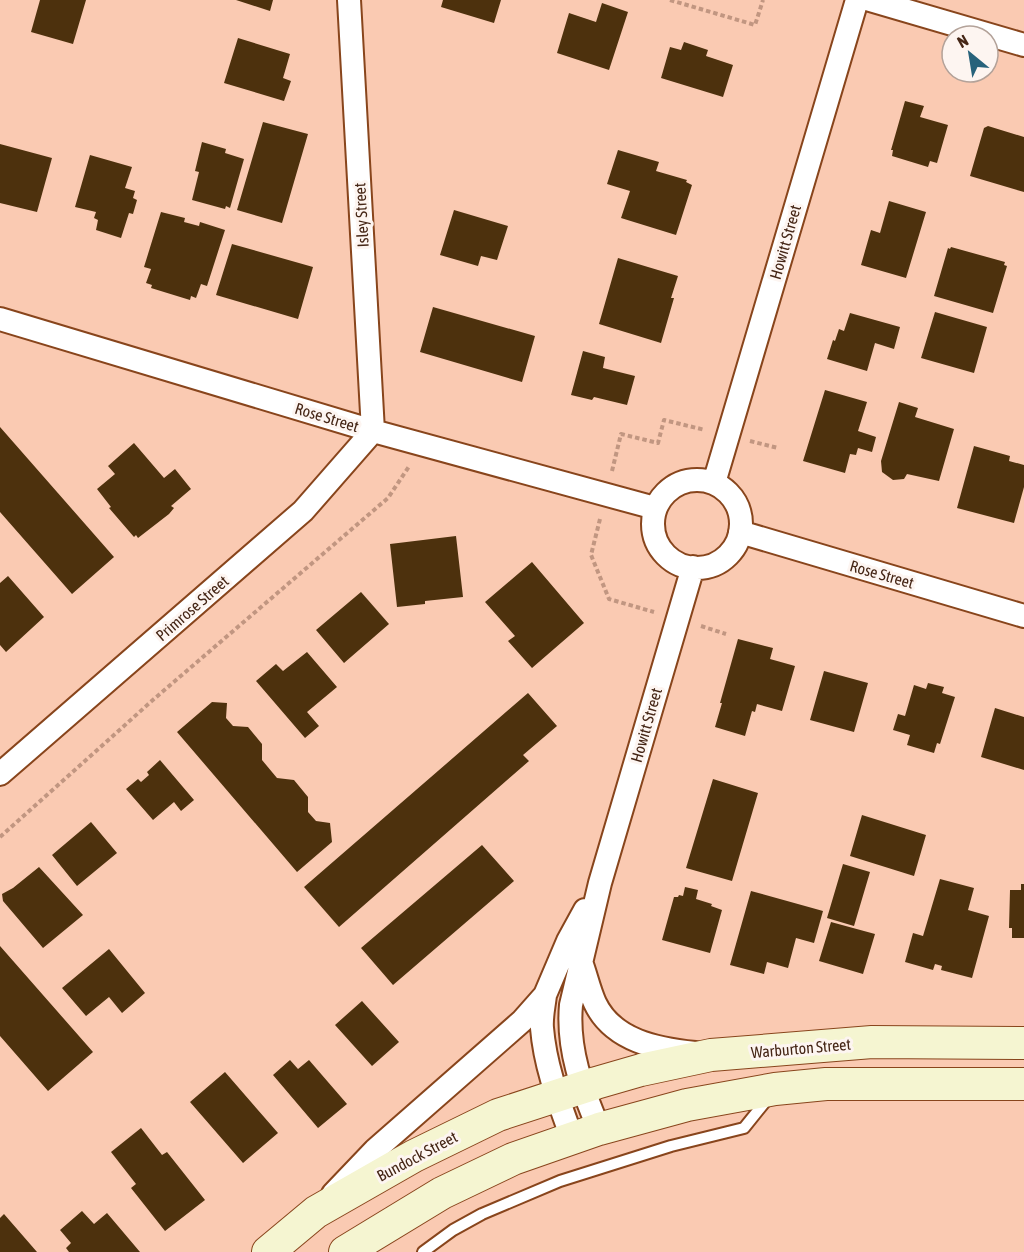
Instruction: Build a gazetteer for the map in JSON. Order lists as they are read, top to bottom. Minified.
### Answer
{"streets":{"main road":["Warburton Street","Bundock Street"],"street":["Isley Street","Howitt Street","Rose Street","Primrose Street"]},"crossings":[["Isley Street","Rose Street"],["Isley Street","Primrose Street"],["Howitt Street","Rose Street"],["Howitt Street","Warburton Street"],["Howitt Street","Bundock Street"],["Rose Street","Primrose Street"],["Warburton Street","Bundock Street"]],"north":"top left"}
